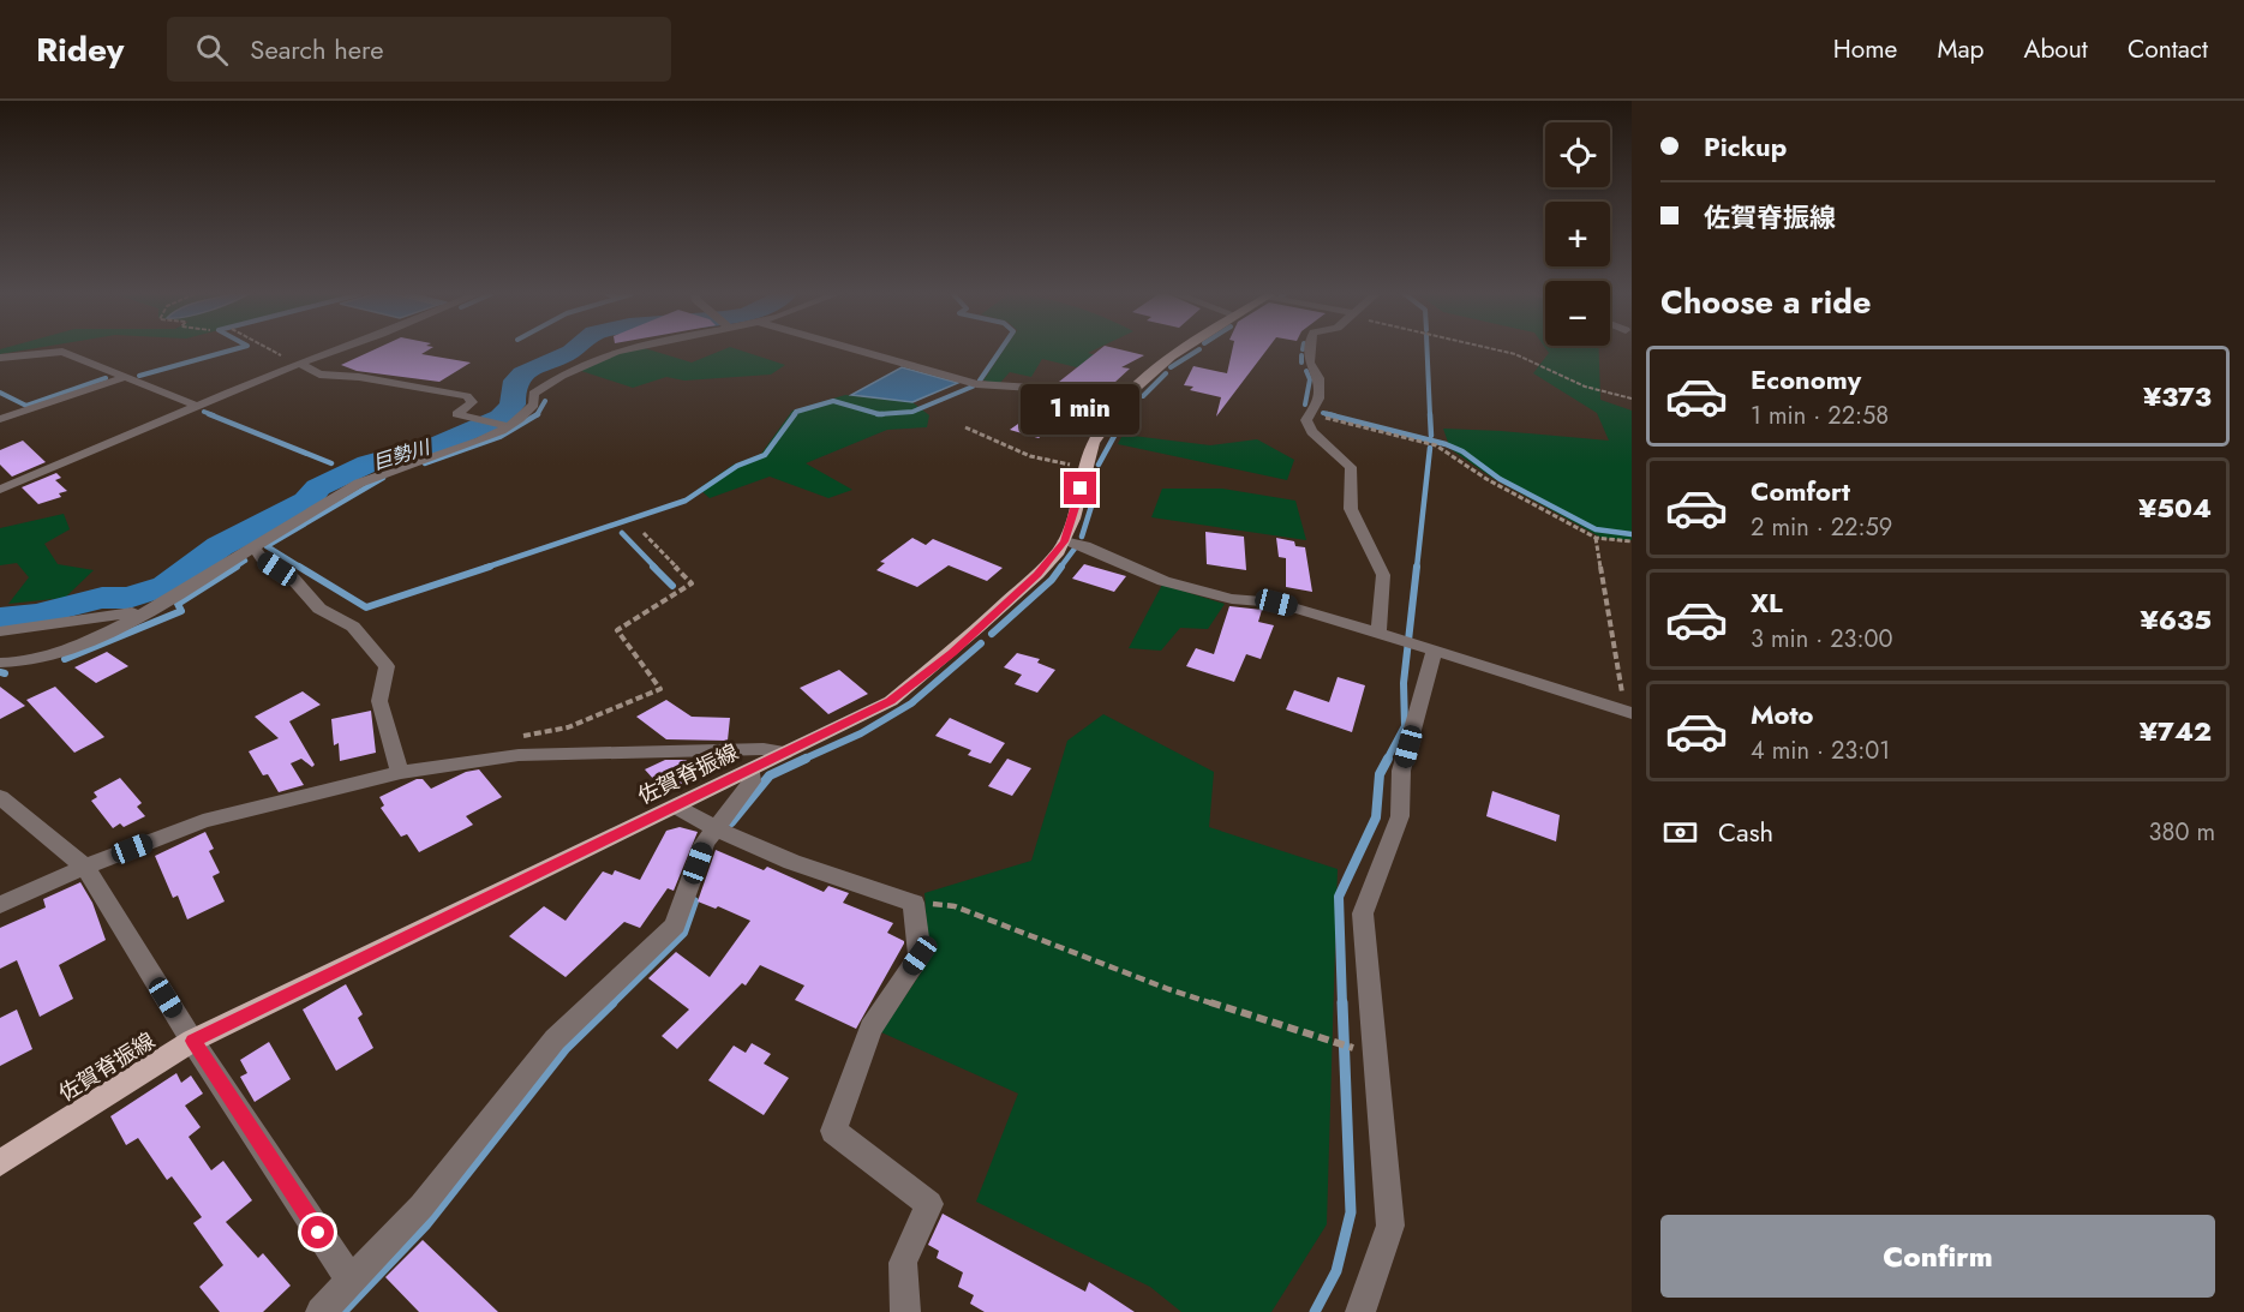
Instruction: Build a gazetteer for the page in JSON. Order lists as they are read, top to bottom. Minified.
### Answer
{"streets":{"main road":["佐賀脊振線"]},"water":["巨勢川"],"page":{"header":"Ridey","search":"Search here","nav":["Home","Map","About","Contact"],"banner":["Pickup","佐賀脊振線"],"map_buttons":["+","−"],"heading":"Choose a ride","list":[{"name":"Economy","note":"1 min · 22:58","value":"¥373"},{"name":"Comfort","note":"2 min · 22:59","value":"¥504"},{"name":"XL","note":"3 min · 23:00","value":"¥635"},{"name":"Moto","note":"4 min · 23:01","value":"¥742"}],"bubble":"1 min","pay":["Cash","380 m"],"buttons":"Confirm"}}
